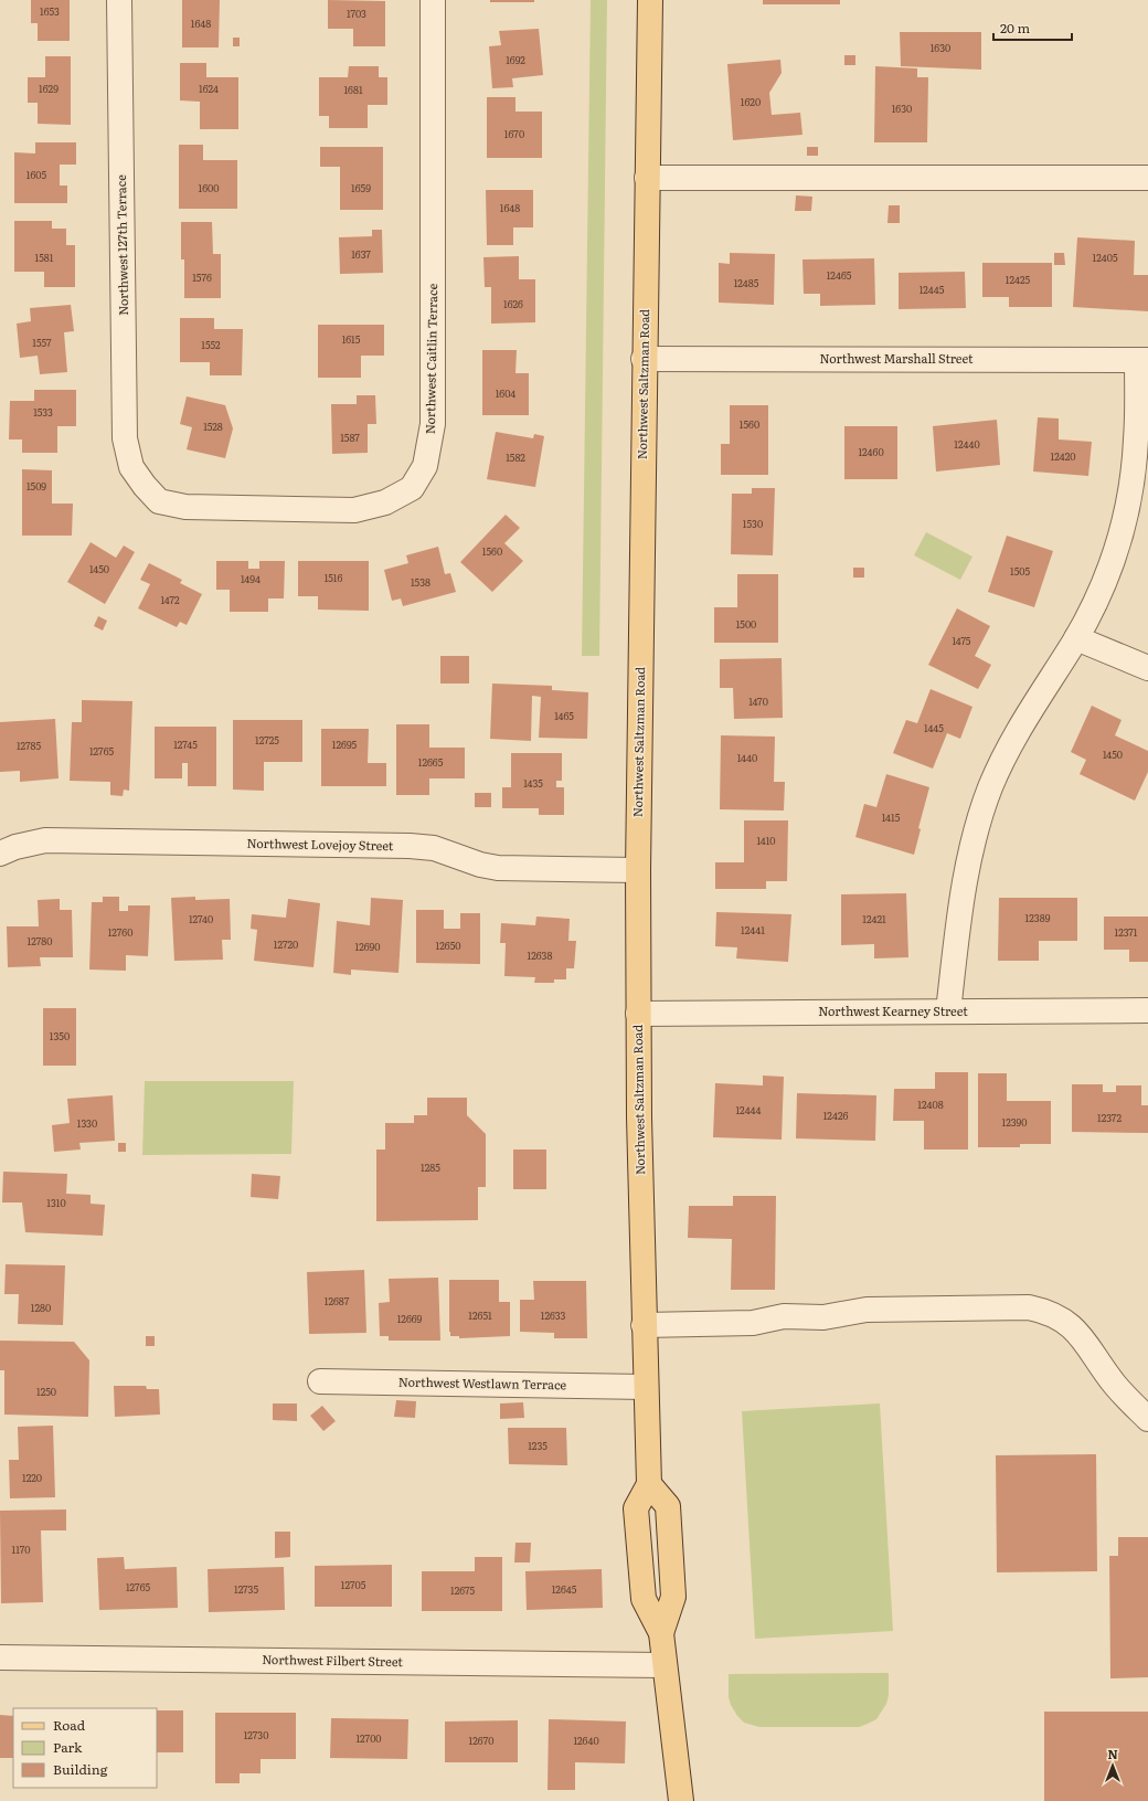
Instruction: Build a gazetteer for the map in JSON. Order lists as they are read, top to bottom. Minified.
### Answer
{"streets":{"main road":["Northwest Saltzman Road"],"street":["Northwest 127th Terrace","Northwest Caitlin Terrace","Northwest Marshall Street","Northwest Lovejoy Street","Northwest Kearney Street","Northwest Westlawn Terrace","Northwest Filbert Street"]},"crossings":[["Northwest 127th Terrace","Northwest Caitlin Terrace"],["Northwest Marshall Street","Northwest Saltzman Road"],["Northwest Saltzman Road","Northwest Lovejoy Street"],["Northwest Saltzman Road","Northwest Kearney Street"],["Northwest Saltzman Road","Northwest Westlawn Terrace"],["Northwest Saltzman Road","Northwest Filbert Street"]],"house_numbers":["1653","1703","1648","1630","1692","1629","1624","1681","1620","1630","1670","1605","1600","1659","1648","1637","1581","12405","12465","1576","12425","12485","12445","1626","1615","1557","1552","1604","1533","1560","1528","1587","12440","12460","12420","1582","1509","1530","1560","1450","1505","1516","1494","1538","1472","1500","1475","1470","1465","1445","12725","12745","12695","12785","12765","1450","1440","12665","1435","1415","1410","12389","12740","12421","12441","12760","12371","12780","12720","12650","12690","12638","1350","12408","12444","12426","12372","12390","1330","1285","1310","12687","1280","12651","12633","12669","1250","1235","1220","1170","12705","12765","12735","12645","12675","12730","12700","12670","12640"],"legend":["Road","Park","Building"],"scale_bar":"20 m","north":"top"}
